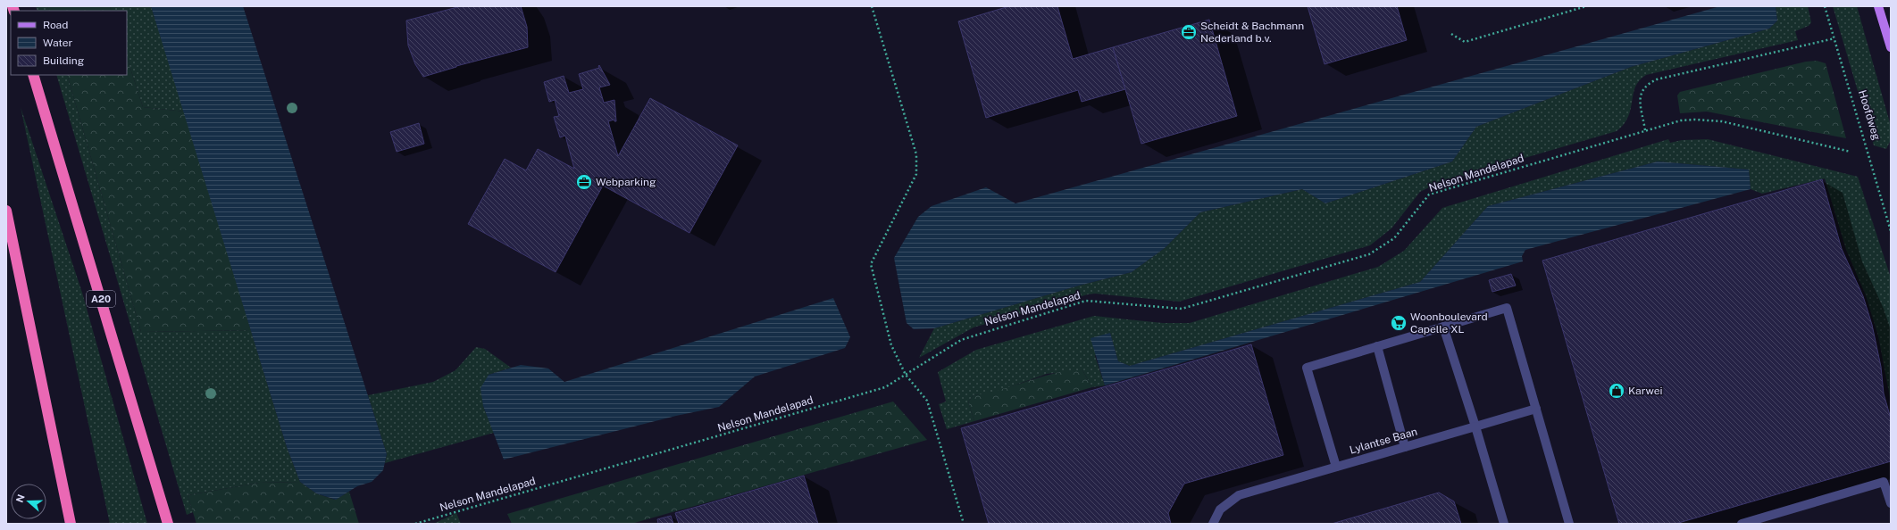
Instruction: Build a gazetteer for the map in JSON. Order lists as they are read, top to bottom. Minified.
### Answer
{"streets":{"highway":["A20"],"street":["Lylantse Baan"],"path":["Hoofdweg","Nelson Mandelapad"]},"places":{"office":["Scheidt & Bachmann Nederland b.v.","Webparking"],"supermarket":["Woonboulevard Capelle XL"],"shop":["Karwei"]},"legend":["Road","Water","Building"],"north":"left"}
